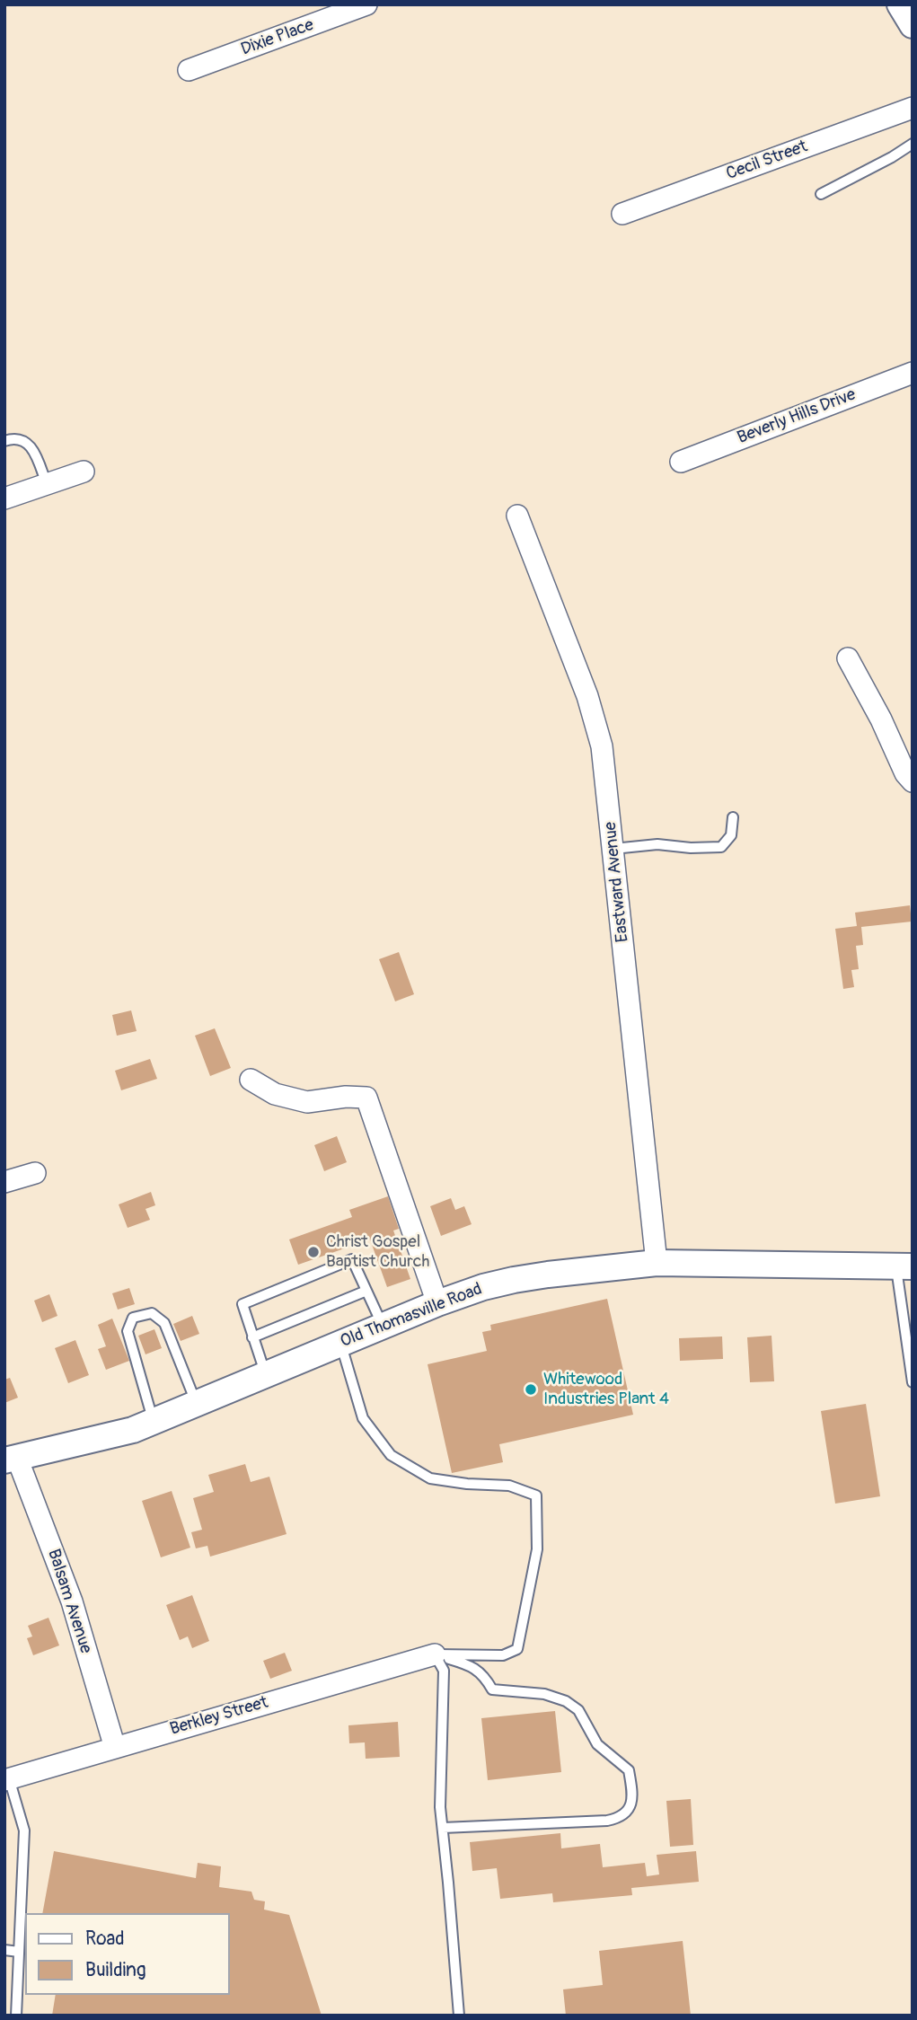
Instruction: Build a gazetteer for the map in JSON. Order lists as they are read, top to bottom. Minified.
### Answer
{"streets":{"street":["Dixie Place","Cecil Street","Beverly Hills Drive","Eastward Avenue","Old Thomasville Road","Balsam Avenue","Berkley Street"]},"crossings":[["Eastward Avenue","Old Thomasville Road"],["Old Thomasville Road","Balsam Avenue"],["Balsam Avenue","Berkley Street"]],"places":["Christ Gospel Baptist Church","Whitewood Industries Plant 4"],"legend":["Road","Building"]}
